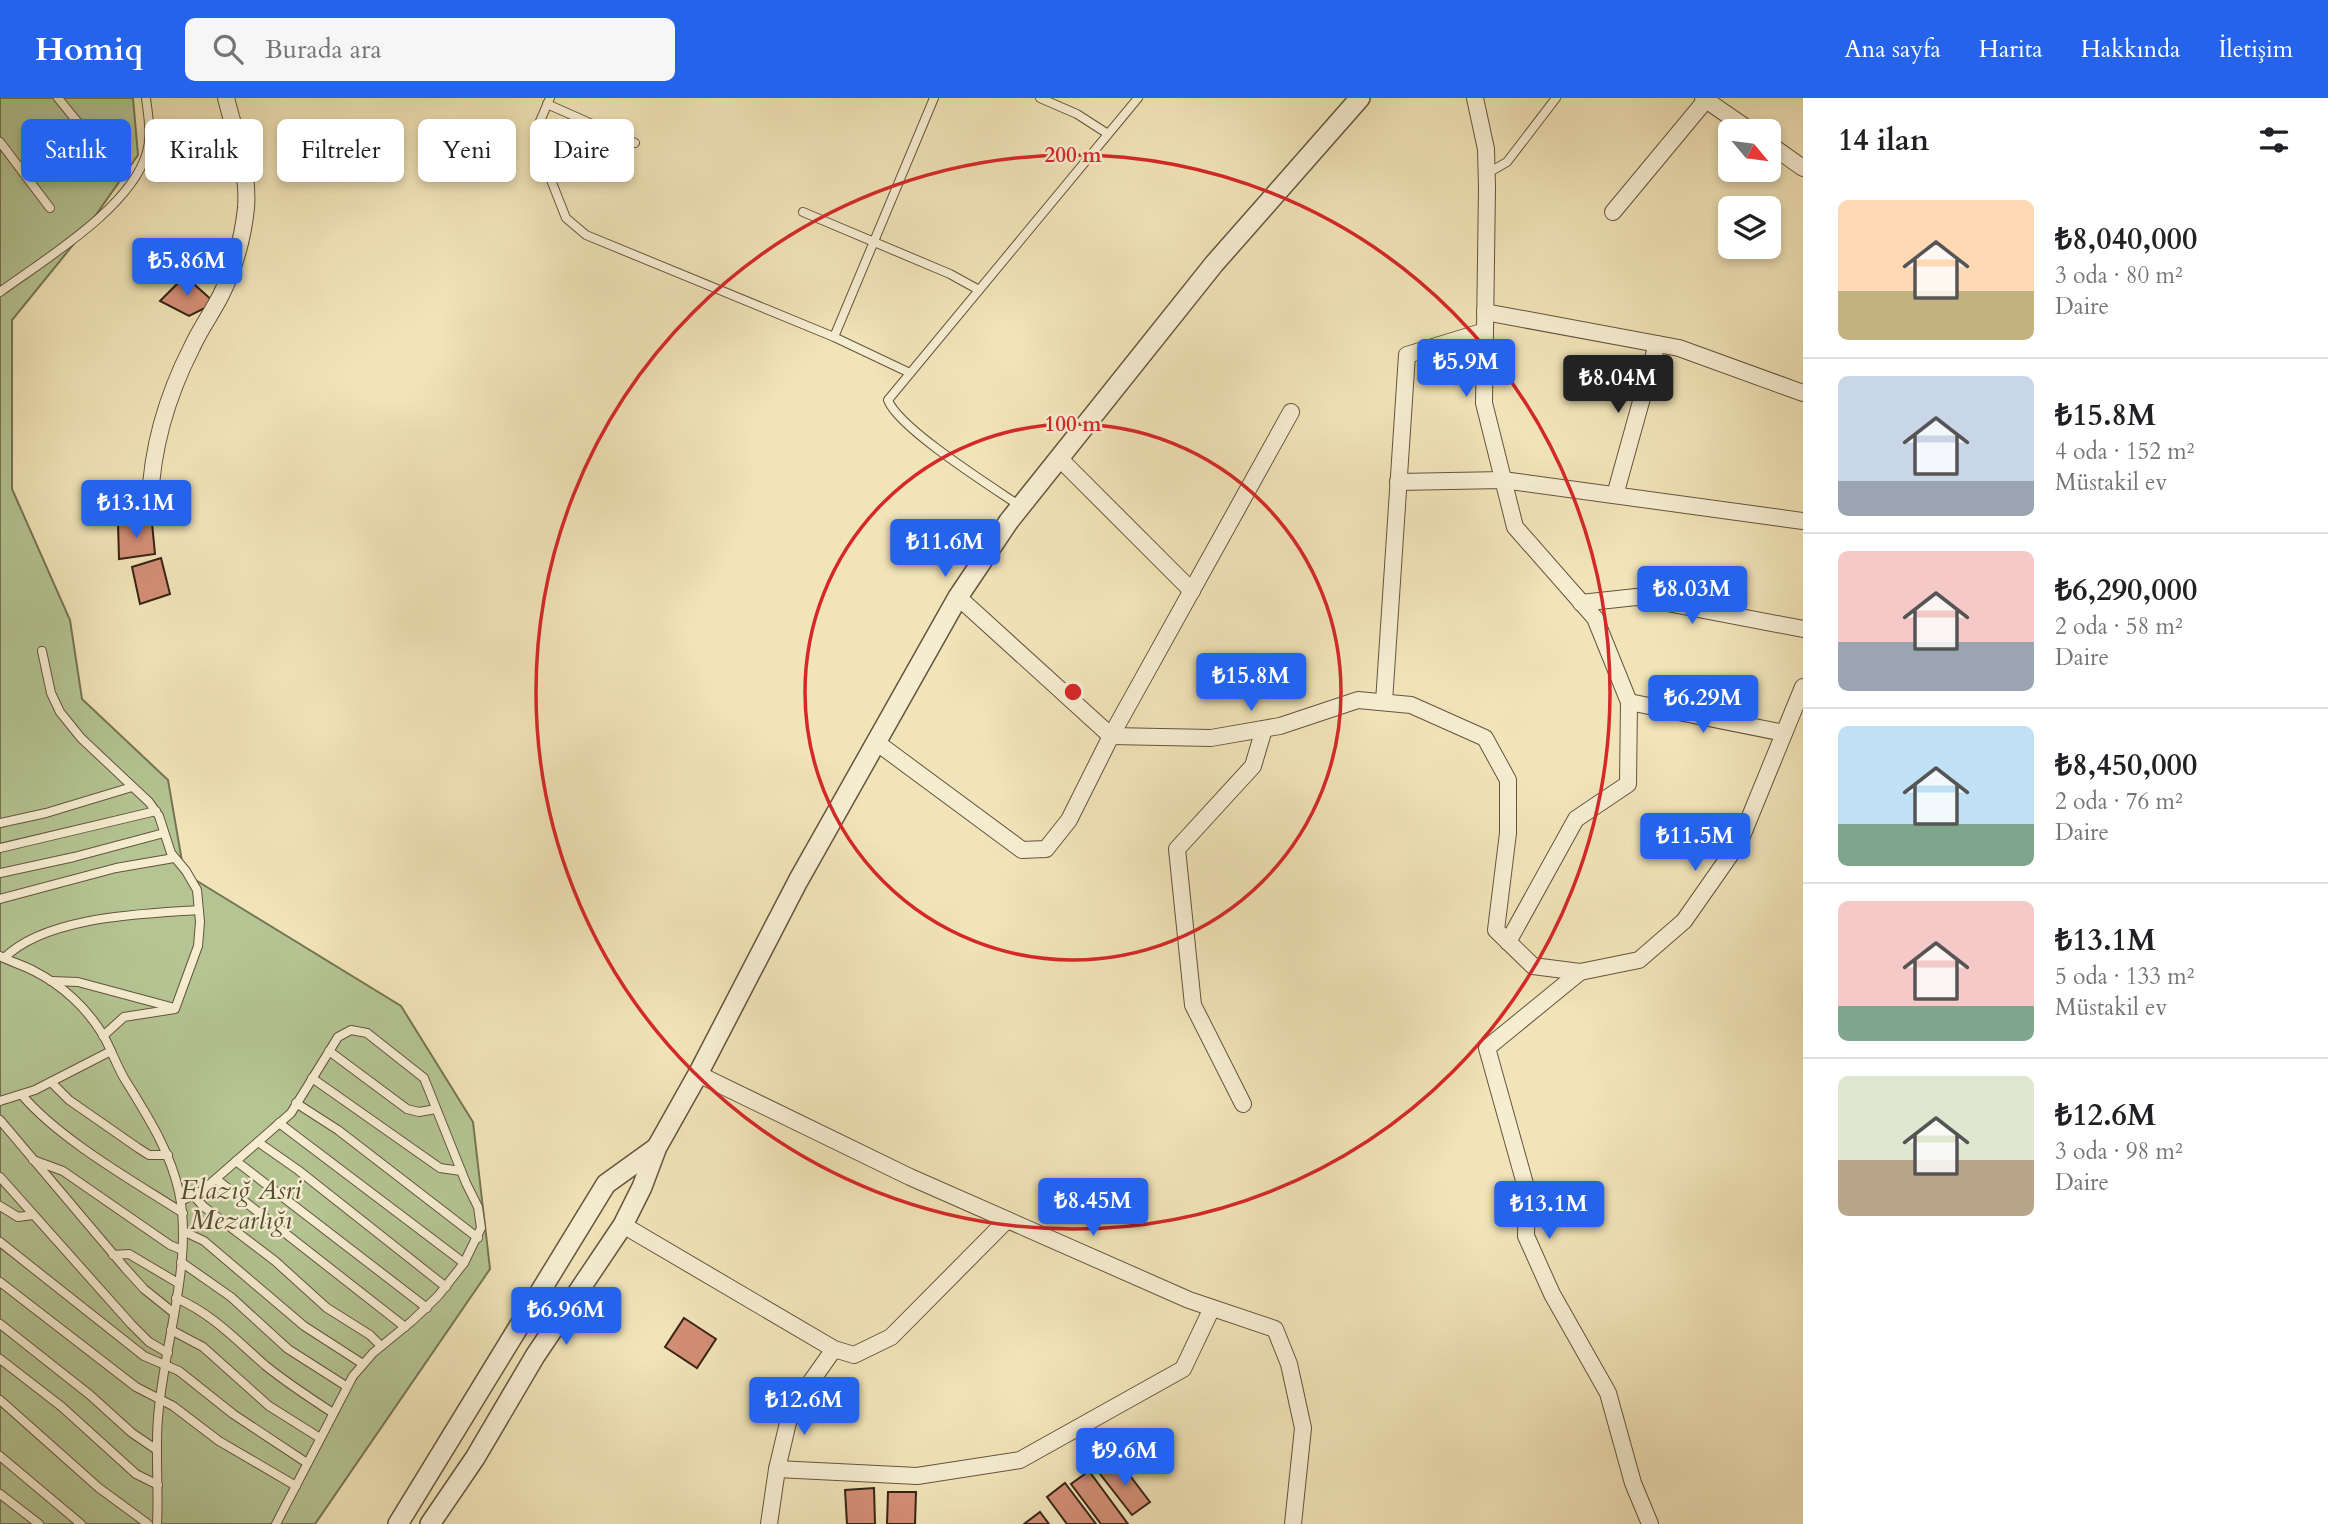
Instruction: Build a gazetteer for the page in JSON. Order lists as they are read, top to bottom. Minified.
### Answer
{"parks":["Elazığ Asri Mezarlığı"],"north":"bottom right","page":{"header":"Homiq","search":"Burada ara","nav":["Ana sayfa","Harita","Hakkında","İletişim"],"heading":"14 ilan","chip":["Satılık","Kiralık","Filtreler","Yeni","Daire"],"list":[{"name":"₺8,040,000","note":"3 oda · 80 m² · Daire"},{"name":"₺15.8M","note":"4 oda · 152 m² · Müstakil ev"},{"name":"₺6,290,000","note":"2 oda · 58 m² · Daire"},{"name":"₺8,450,000","note":"2 oda · 76 m² · Daire"},{"name":"₺13.1M","note":"5 oda · 133 m² · Müstakil ev"},{"name":"₺12.6M","note":"3 oda · 98 m² · Daire"}],"price":["₺5.86M","₺5.9M","₺8.04M","₺13.1M","₺11.6M","₺8.03M","₺15.8M","₺6.29M","₺11.5M","₺8.45M","₺13.1M","₺6.96M","₺12.6M","₺9.6M"]},"rings":["200 m","100 m"]}
